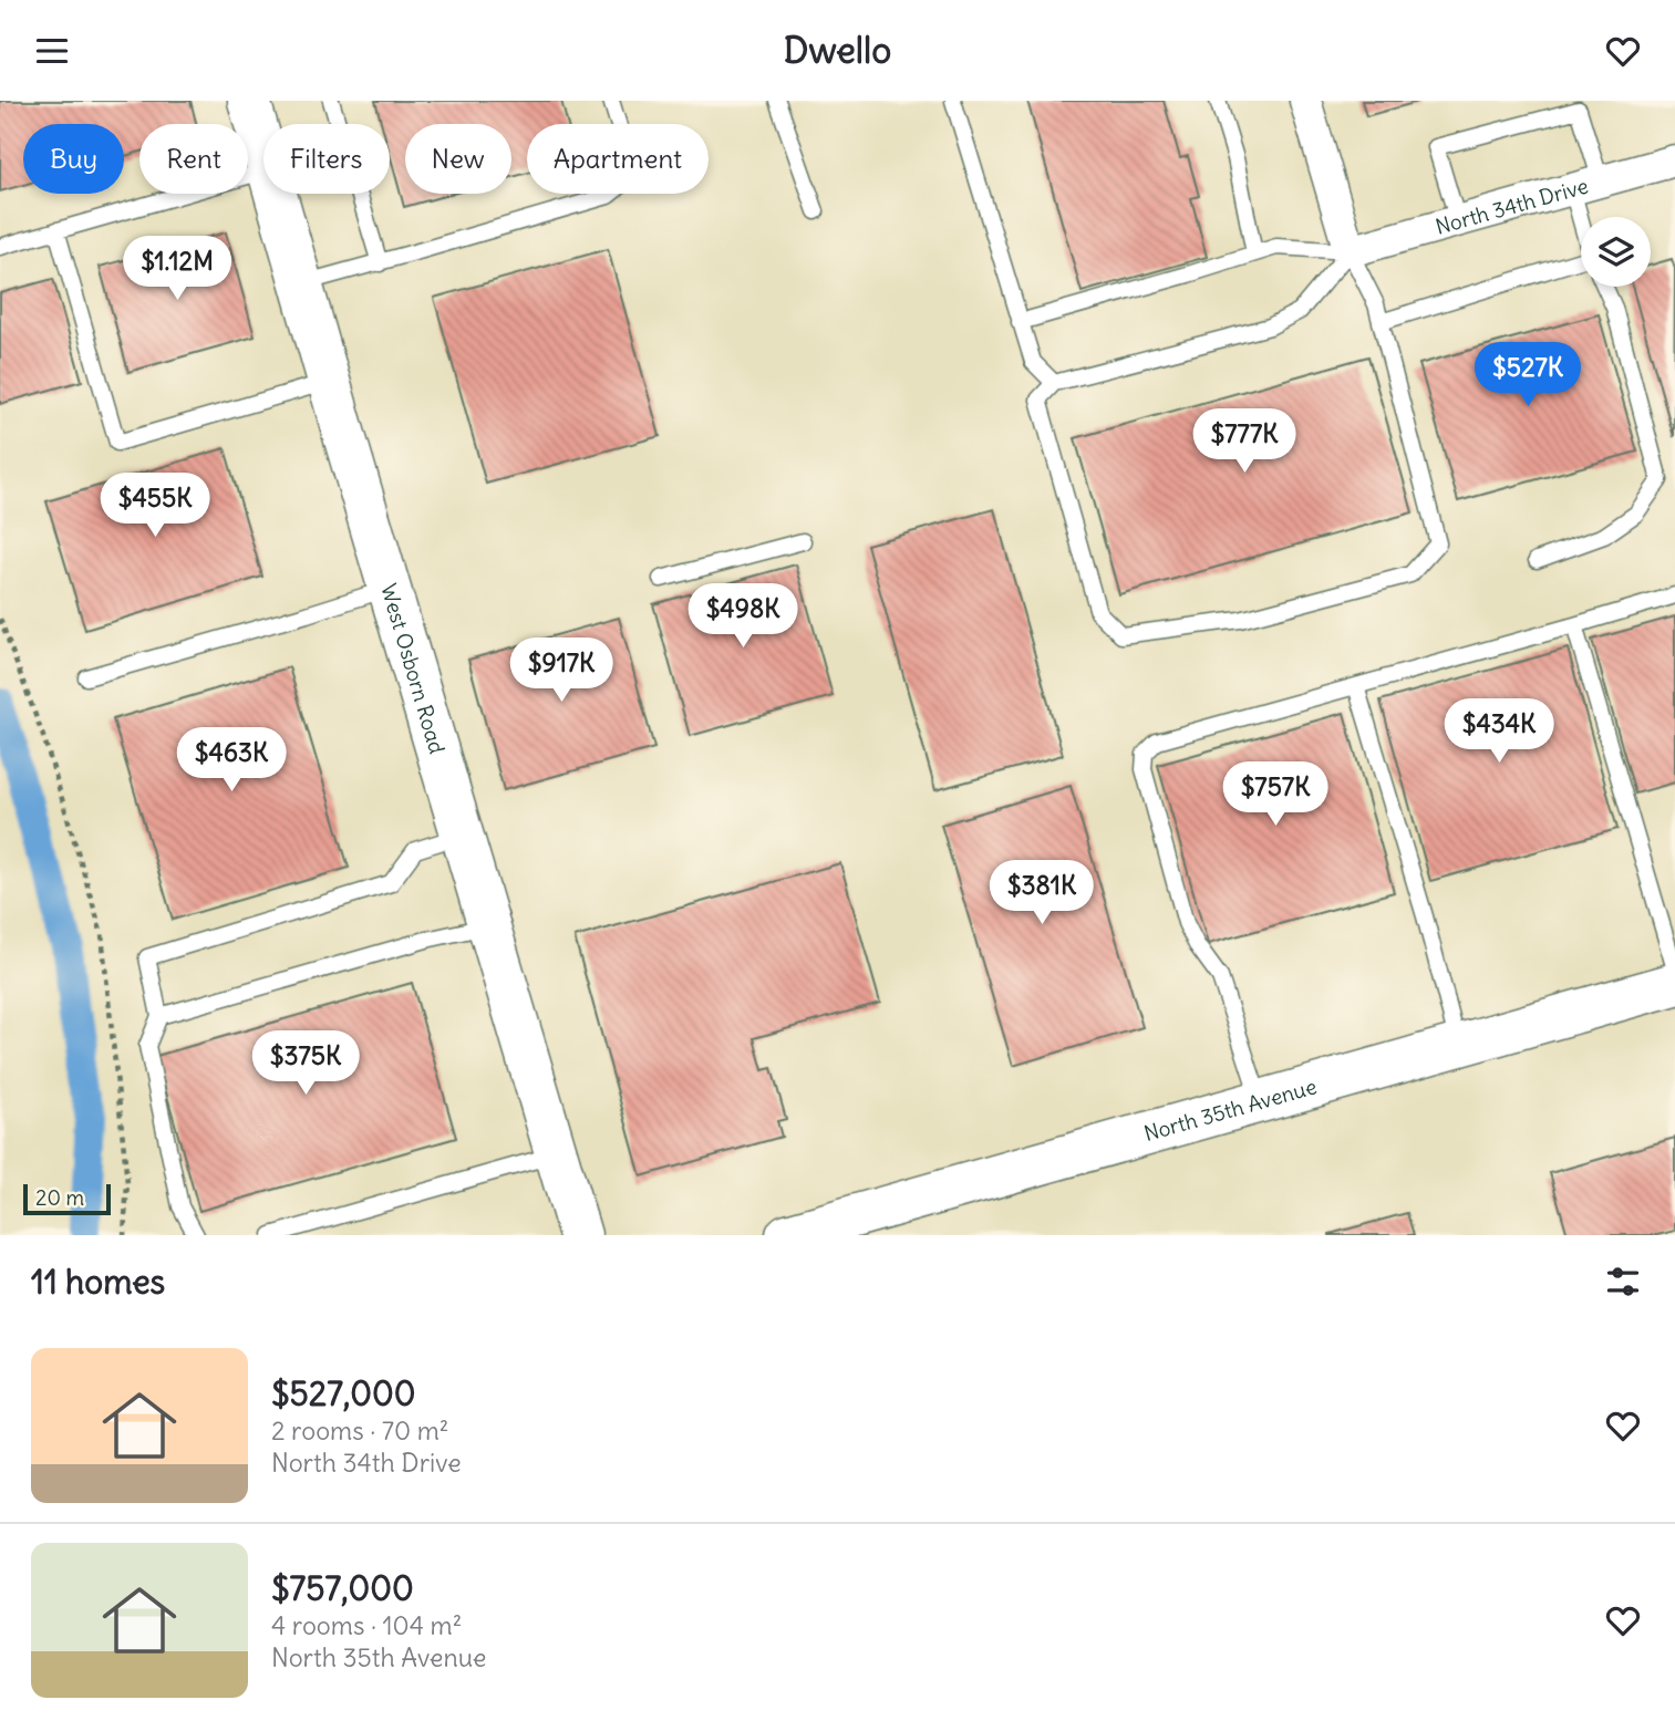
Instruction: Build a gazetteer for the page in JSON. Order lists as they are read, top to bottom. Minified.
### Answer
{"streets":{"street":["North 34th Drive","West Osborn Road","North 35th Avenue"]},"scale_bar":"20 m","page":{"header":"Dwello","chip":["Buy","Rent","Filters","New","Apartment"],"price":["$1.12M","$527K","$777K","$455K","$498K","$917K","$434K","$463K","$757K","$381K","$375K"],"scale":"20 m","heading":"11 homes","list":[{"name":"$527,000","note":"2 rooms · 70 m² · North 34th Drive"},{"name":"$757,000","note":"4 rooms · 104 m² · North 35th Avenue"}]}}
